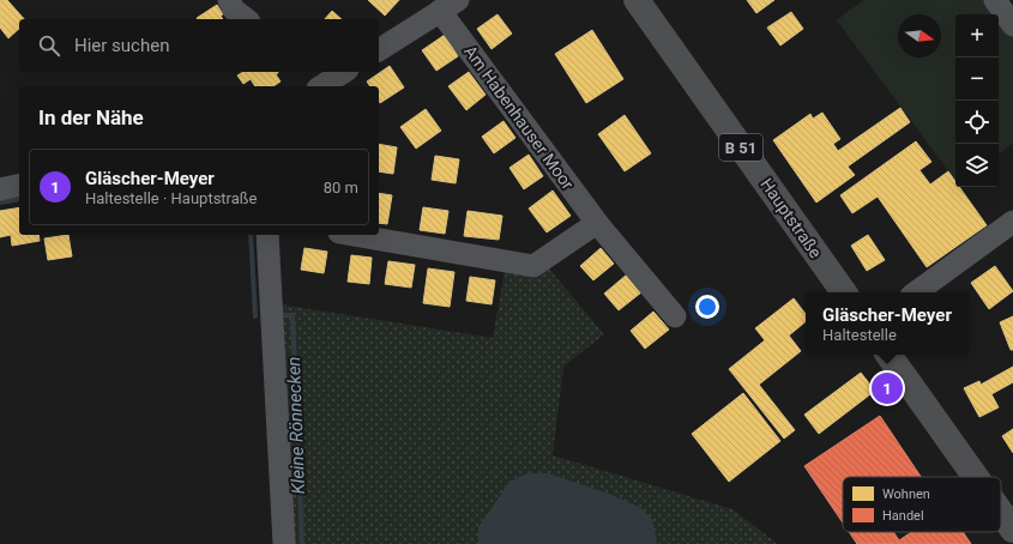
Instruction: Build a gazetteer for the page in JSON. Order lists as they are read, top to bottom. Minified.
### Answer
{"streets":{"main road":["B 51","Hauptstraße"],"street":["Am Habenhauser Moor"]},"water":["Kleine Rönnecken"],"legend":["Wohnen","Handel"],"north":"right","page":{"map_buttons":["+","−"],"search":"Hier suchen","heading":"In der Nähe","list":[{"mark":"1","name":"Gläscher-Meyer","note":"Haltestelle · Hauptstraße","value":"80 m"}],"popup":["Gläscher-Meyer","Haltestelle"],"pins":"1"}}
